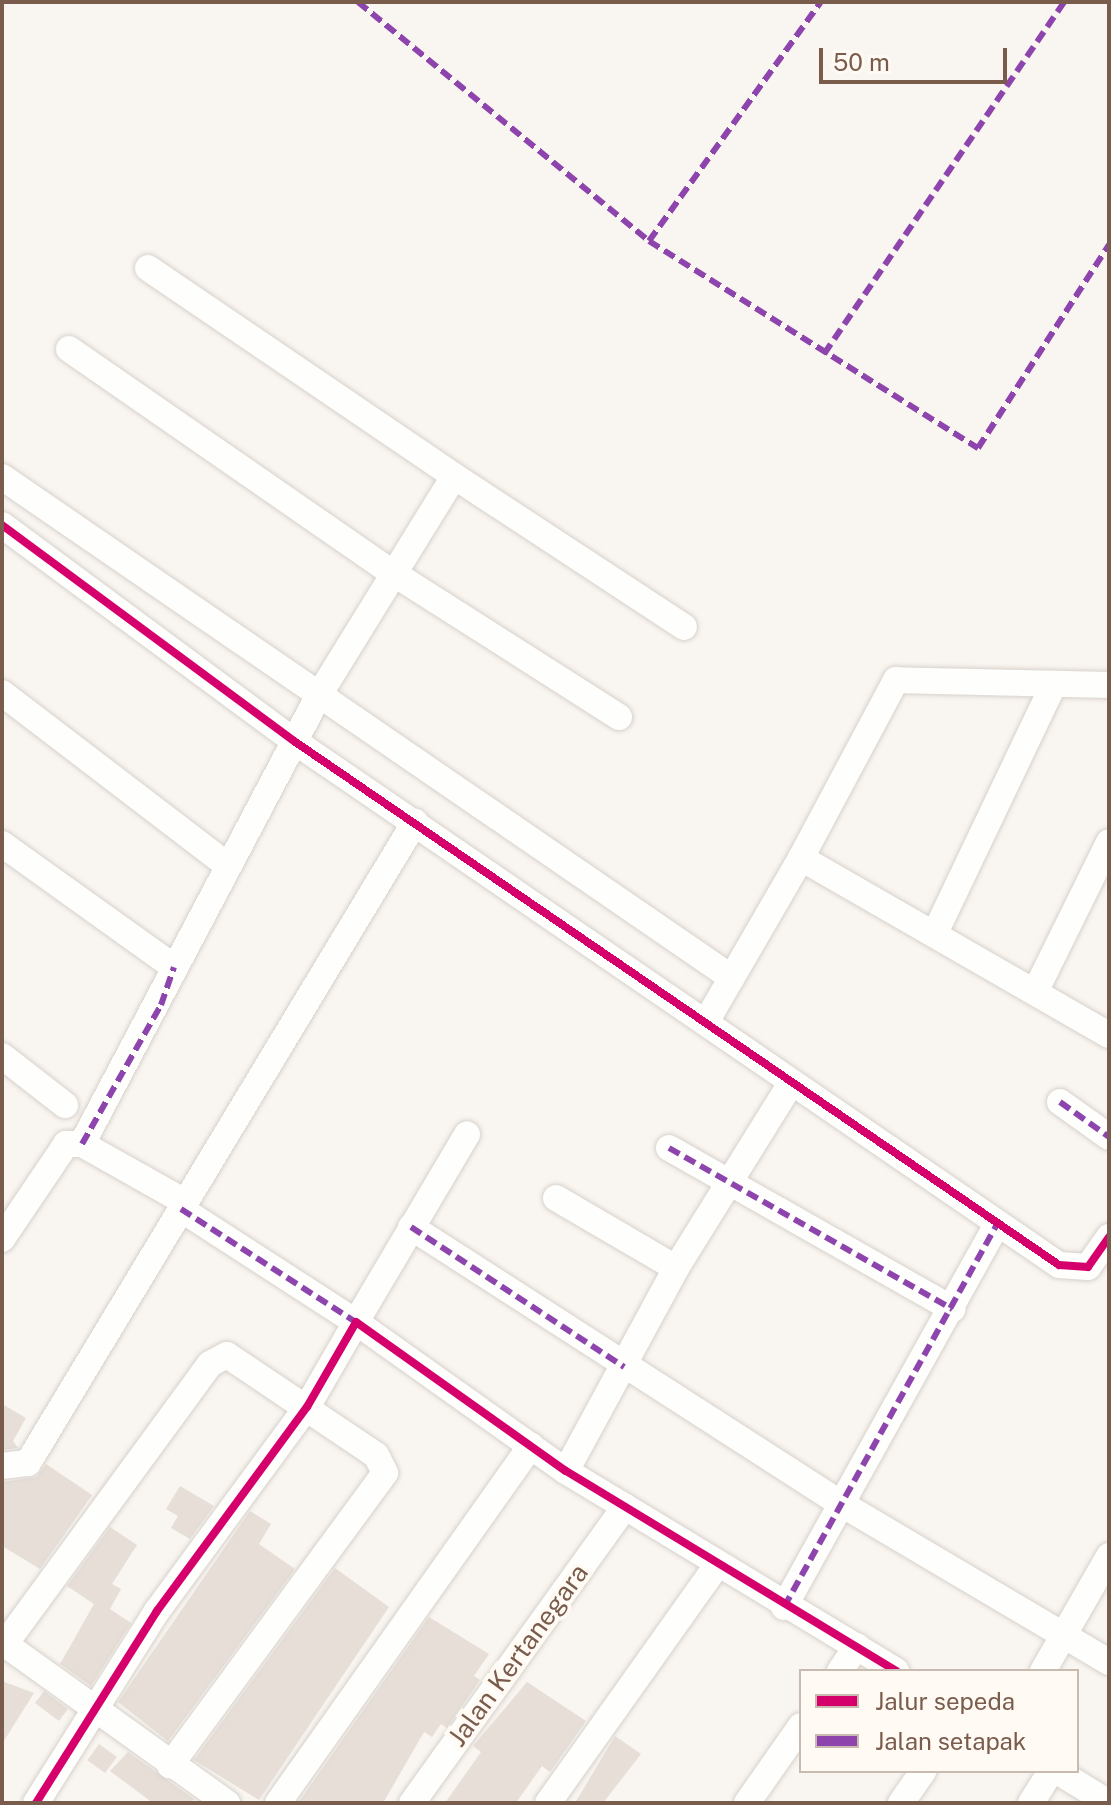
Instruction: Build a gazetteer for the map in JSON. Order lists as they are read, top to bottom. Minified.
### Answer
{"streets":{"street":["Jalan Kertanegara"]},"legend":["Jalur sepeda","Jalan setapak"],"scale_bar":"50 m"}
